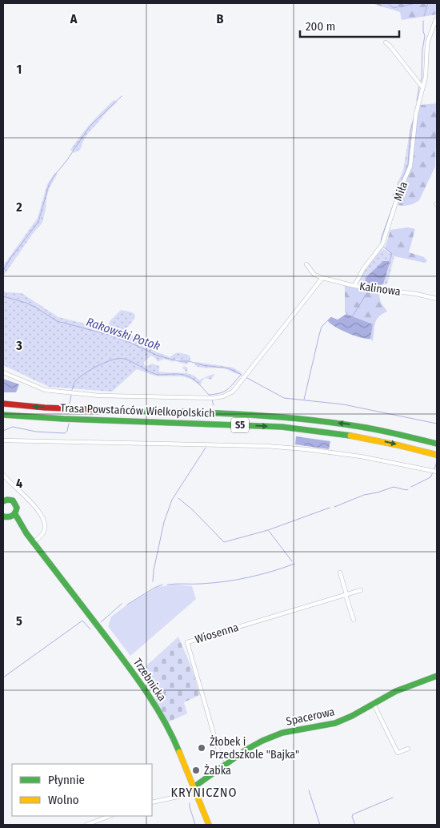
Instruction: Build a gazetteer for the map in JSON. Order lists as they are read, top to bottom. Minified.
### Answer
{"streets":{"main road":["Trasa Powstańców Wielkopolskich","S5","Trzebnicka","Spacerowa"],"street":["Miła","Kalinowa","Wiosenna"]},"crossings":[["Miła","Kalinowa"],["Wiosenna","Spacerowa"],["Trzebnicka","Spacerowa"]],"districts":["KRYNICZNO"],"water":["Rakowski Potok"],"places":["Żłobek i Przedszkole \"Bajka\"","Żabka"],"legend":["Płynnie","Wolno"],"scale_bar":"200 m","grid":{"columns":["A","B"],"rows":["1","2","3","4","5"]}}
